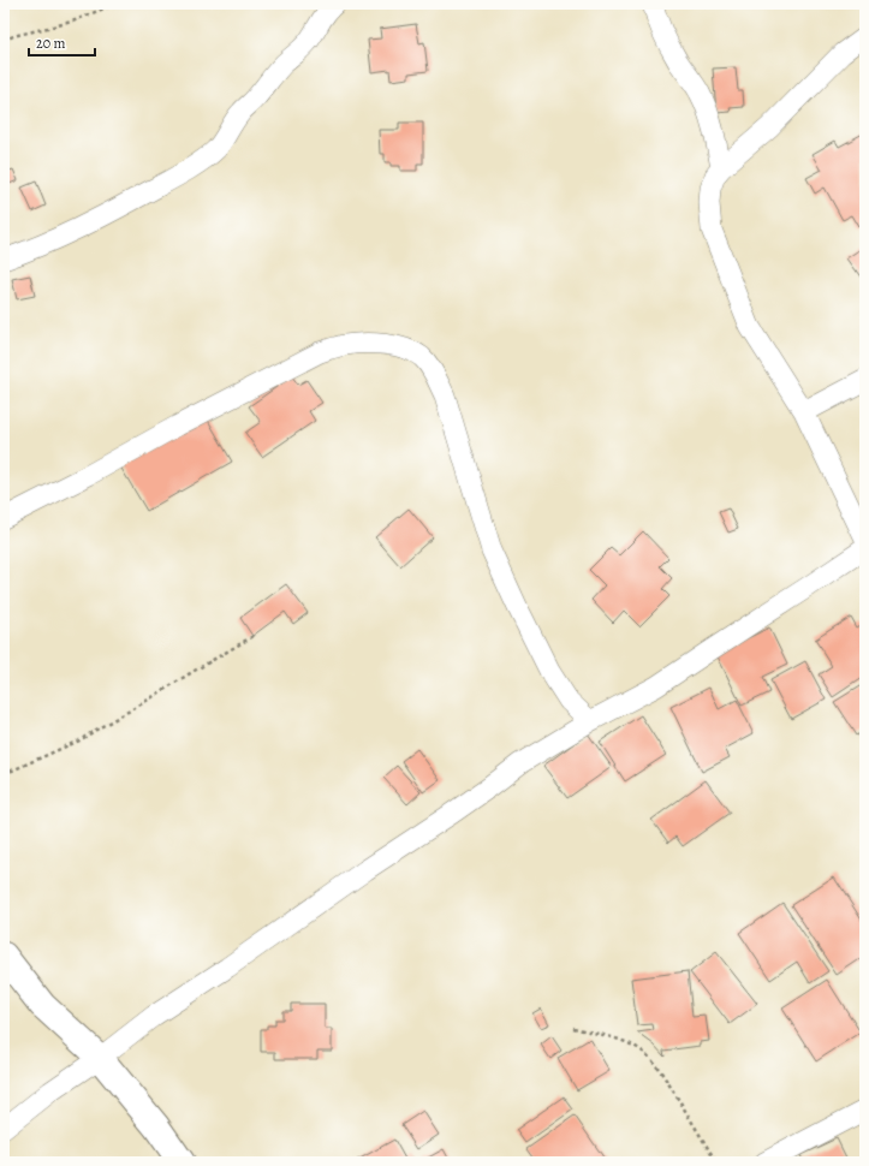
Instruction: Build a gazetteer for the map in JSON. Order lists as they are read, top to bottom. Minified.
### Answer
{"scale_bar":"20 m"}
